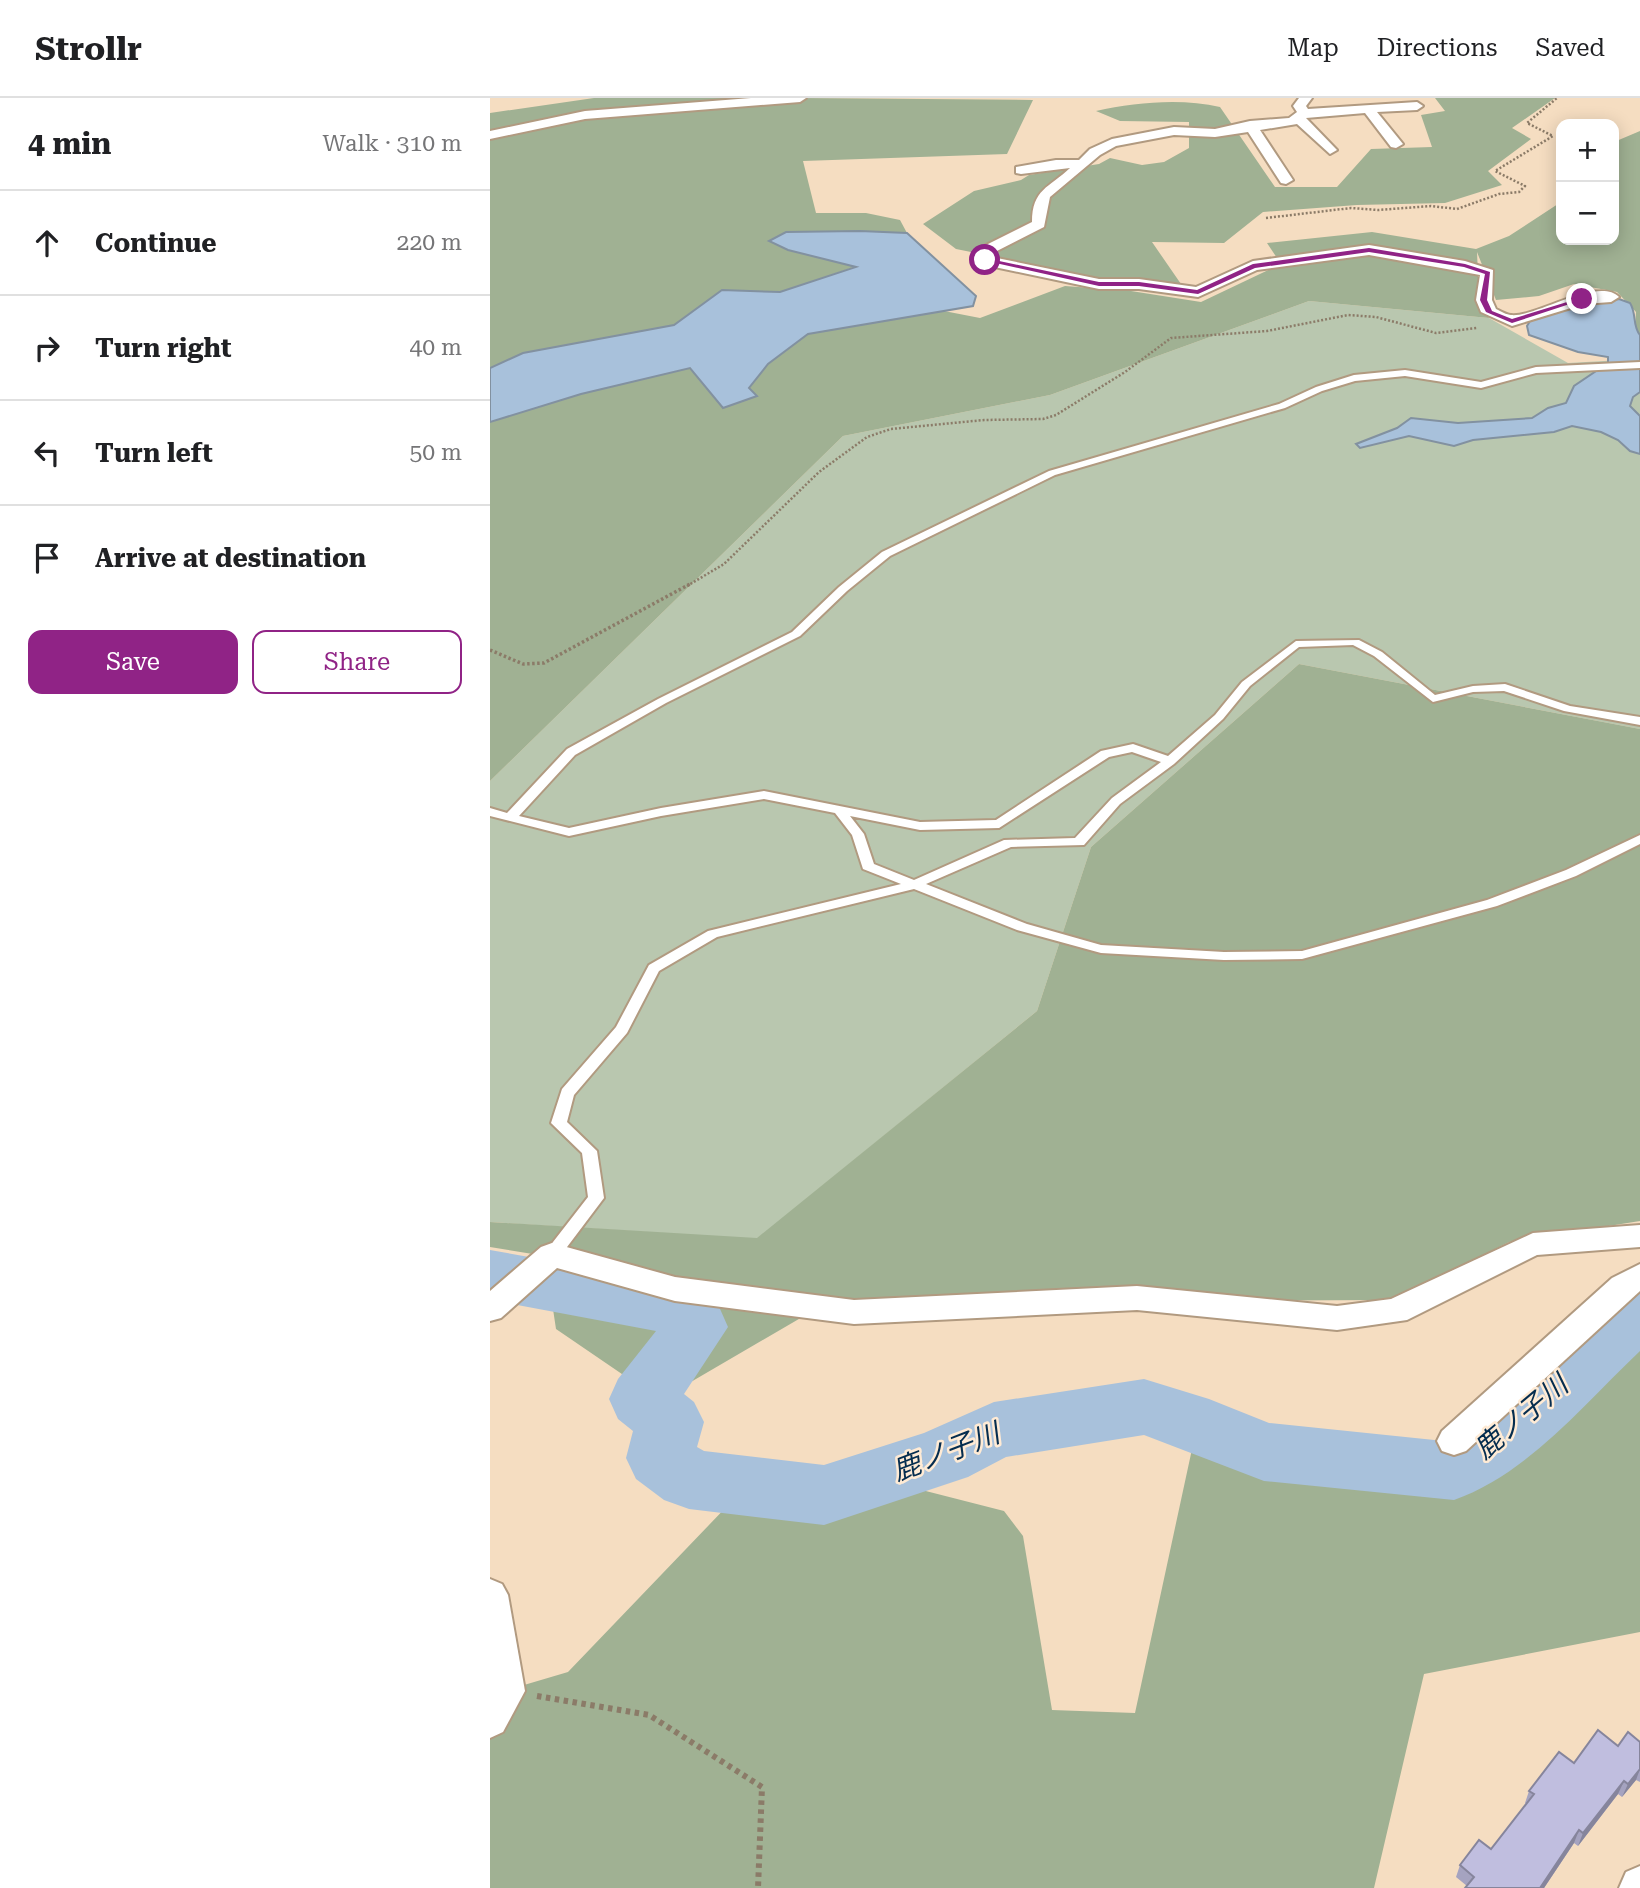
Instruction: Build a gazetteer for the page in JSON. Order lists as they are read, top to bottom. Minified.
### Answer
{"water":["鹿ノ子川"],"page":{"header":"Strollr","nav":["Map","Directions","Saved"],"heading":["4 min","Walk · 310 m"],"map_buttons":["+","−"],"list":[["Continue","220 m"],["Turn right","40 m"],["Turn left","50 m"],"Arrive at destination"],"buttons":["Save","Share"]}}
